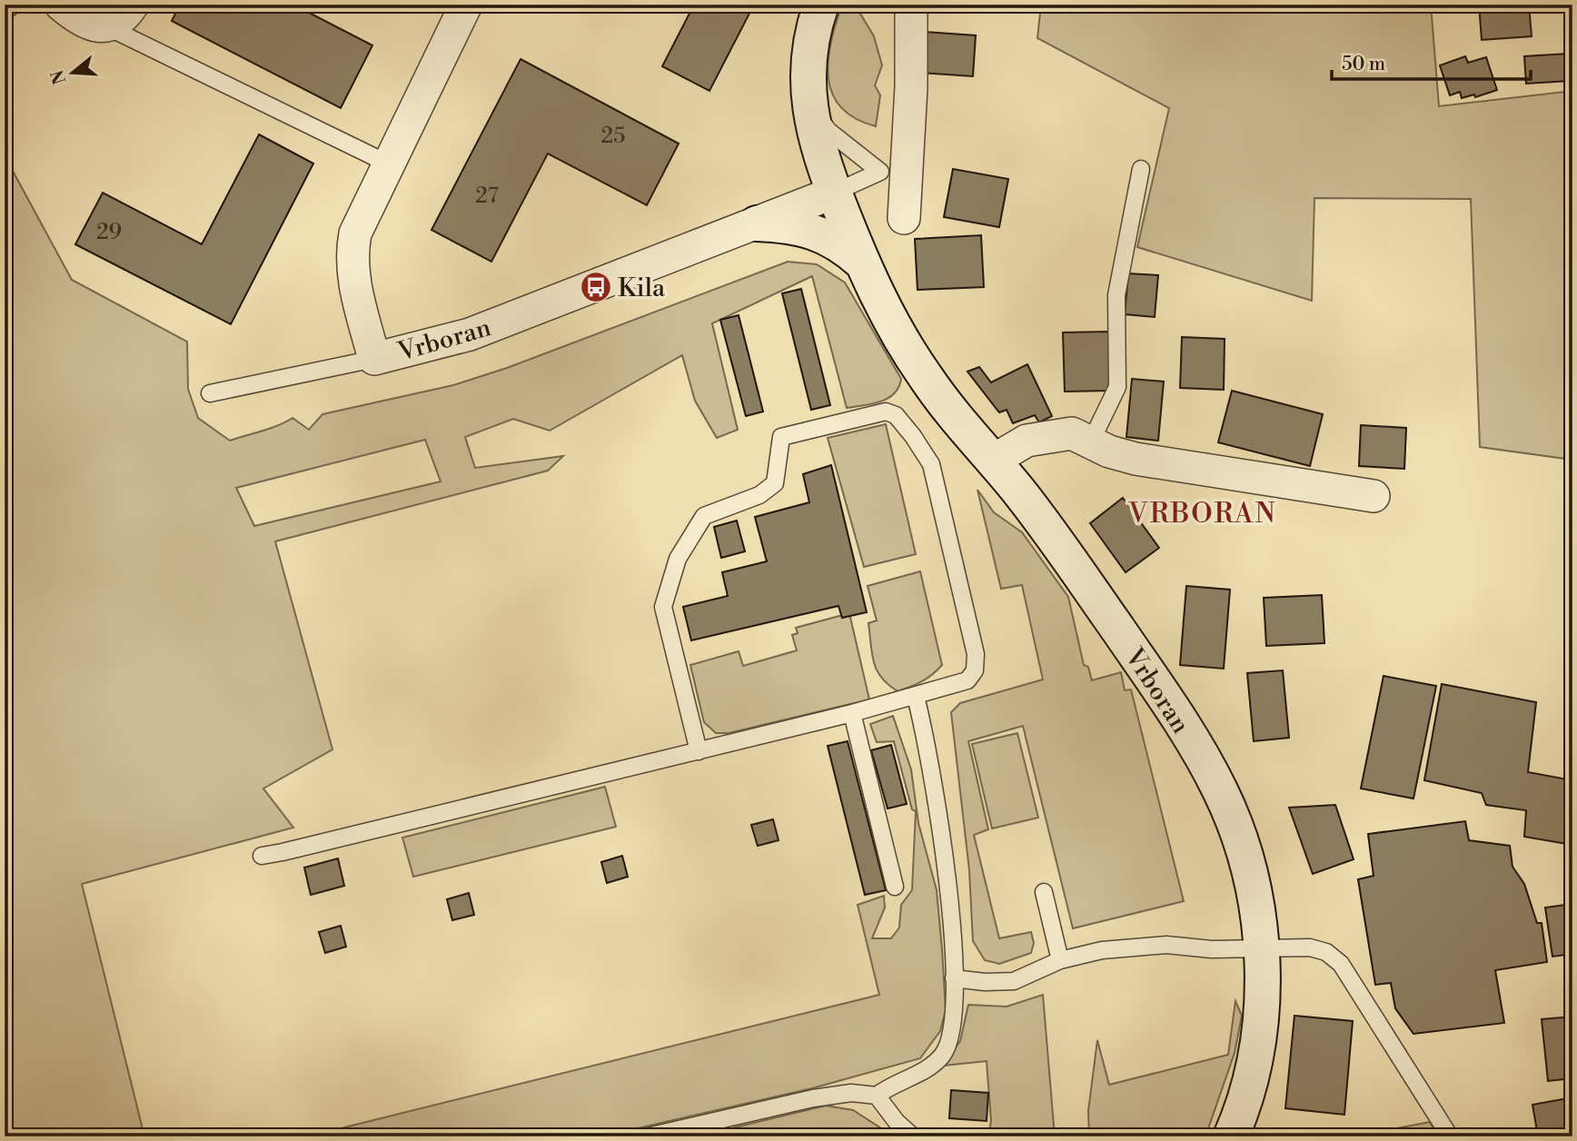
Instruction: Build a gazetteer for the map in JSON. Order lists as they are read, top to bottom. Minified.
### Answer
{"streets":{"street":["Vrboran"]},"districts":["VRBORAN"],"places":{"bus stop":["Kila"]},"house_numbers":["25","27","29"],"scale_bar":"50 m","north":"left"}
